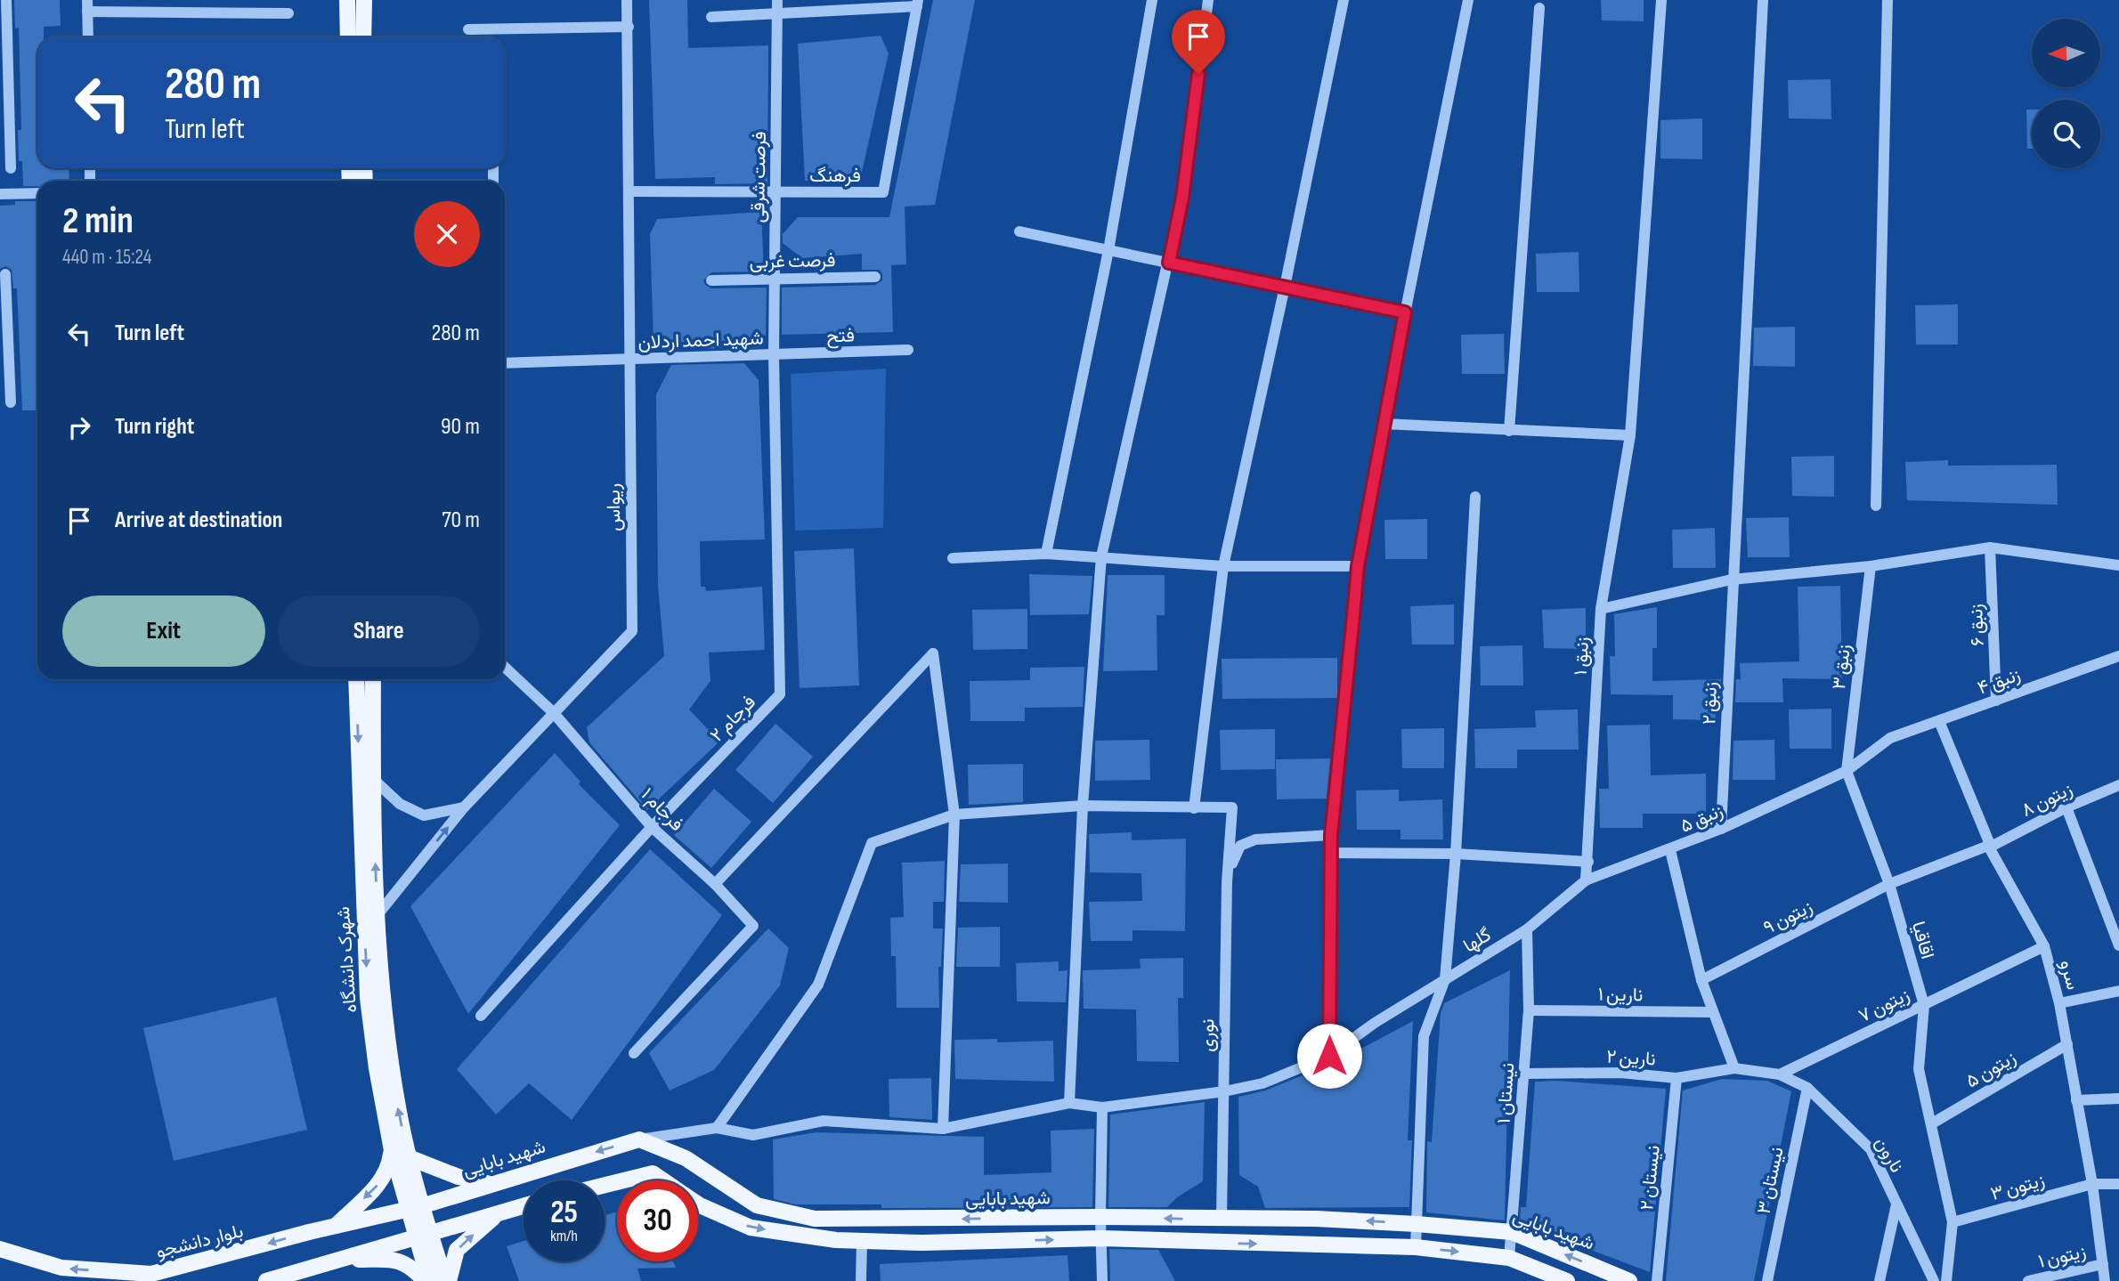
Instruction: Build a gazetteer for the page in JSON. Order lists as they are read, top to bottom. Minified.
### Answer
{"streets":{"main road":["شهرک دانشگاه","شهید بابایی","بلوار دانشجو"],"street":["فرهنگ","فرصت شرقی","فرصت غربی","فتح","شهید احمد اردلان","ریواس","زنبق ۶","زنبق ۱","زنبق ۳","زنبق ۴","زنبق ۲","فرجام ۲","زیتون ۸","فرجام ۱","زنبق ۵","زیتون ۹","گلها","اقاقیا","سرو","نارین ۱","زیتون ۷","نوری","نارین ۲","زیتون ۵","نیستان ۱","نارون","نیستان ۲","نیستان ۳","زیتون ۳","زیتون ۱"]},"crossings":[["فرهنگ","فرصت شرقی"],["فرهنگ","ریواس"],["فرصت شرقی","فرصت غربی"],["فرصت شرقی","فتح"],["فرصت شرقی","شهید احمد اردلان"],["فرصت شرقی","فرجام ۲"],["فتح","شهید احمد اردلان"],["فتح","فرجام ۲"],["شهید احمد اردلان","ریواس"],["شهید احمد اردلان","فرجام ۲"],["ریواس","فرجام ۱"],["زنبق ۶","زنبق ۴"],["زنبق ۱","زنبق ۵"],["زنبق ۳","زنبق ۵"],["زنبق ۳","اقاقیا"],["زنبق ۴","زنبق ۵"],["زنبق ۴","سرو"],["زنبق ۲","زنبق ۵"],["فرجام ۲","فرجام ۱"],["زیتون ۸","سرو"],["زنبق ۵","گلها"],["زنبق ۵","اقاقیا"],["زنبق ۵","نیستان ۱"],["زیتون ۹","اقاقیا"],["گلها","نوری"],["گلها","نیستان ۱"],["گلها","شهید بابایی"],["اقاقیا","زیتون ۷"],["اقاقیا","زیتون ۵"],["اقاقیا","زیتون ۳"],["شهرک دانشگاه","شهید بابایی"],["شهرک دانشگاه","بلوار دانشجو"],["سرو","زیتون ۷"],["سرو","زیتون ۵"],["سرو","زیتون ۳"],["سرو","زیتون ۱"],["نارین ۱","نیستان ۱"],["زیتون ۷","نارون"],["نوری","شهید بابایی"],["نارین ۲","نیستان ۱"],["نارین ۲","نیستان ۲"],["نیستان ۱","شهید بابایی"],["نارون","نیستان ۳"],["شهید بابایی","بلوار دانشجو"]],"one_way":["بلوار دانشجو"],"north":"left","page":{"turn":["280 m","Turn left"],"heading":["2 min","440 m · 15:24"],"list":[{"name":"Turn left","value":"280 m"},{"name":"Turn right","value":"90 m"},{"name":"Arrive at destination","value":"70 m"}],"buttons":["Exit","Share"],"speed":"25 km/h","limit":"30"}}
